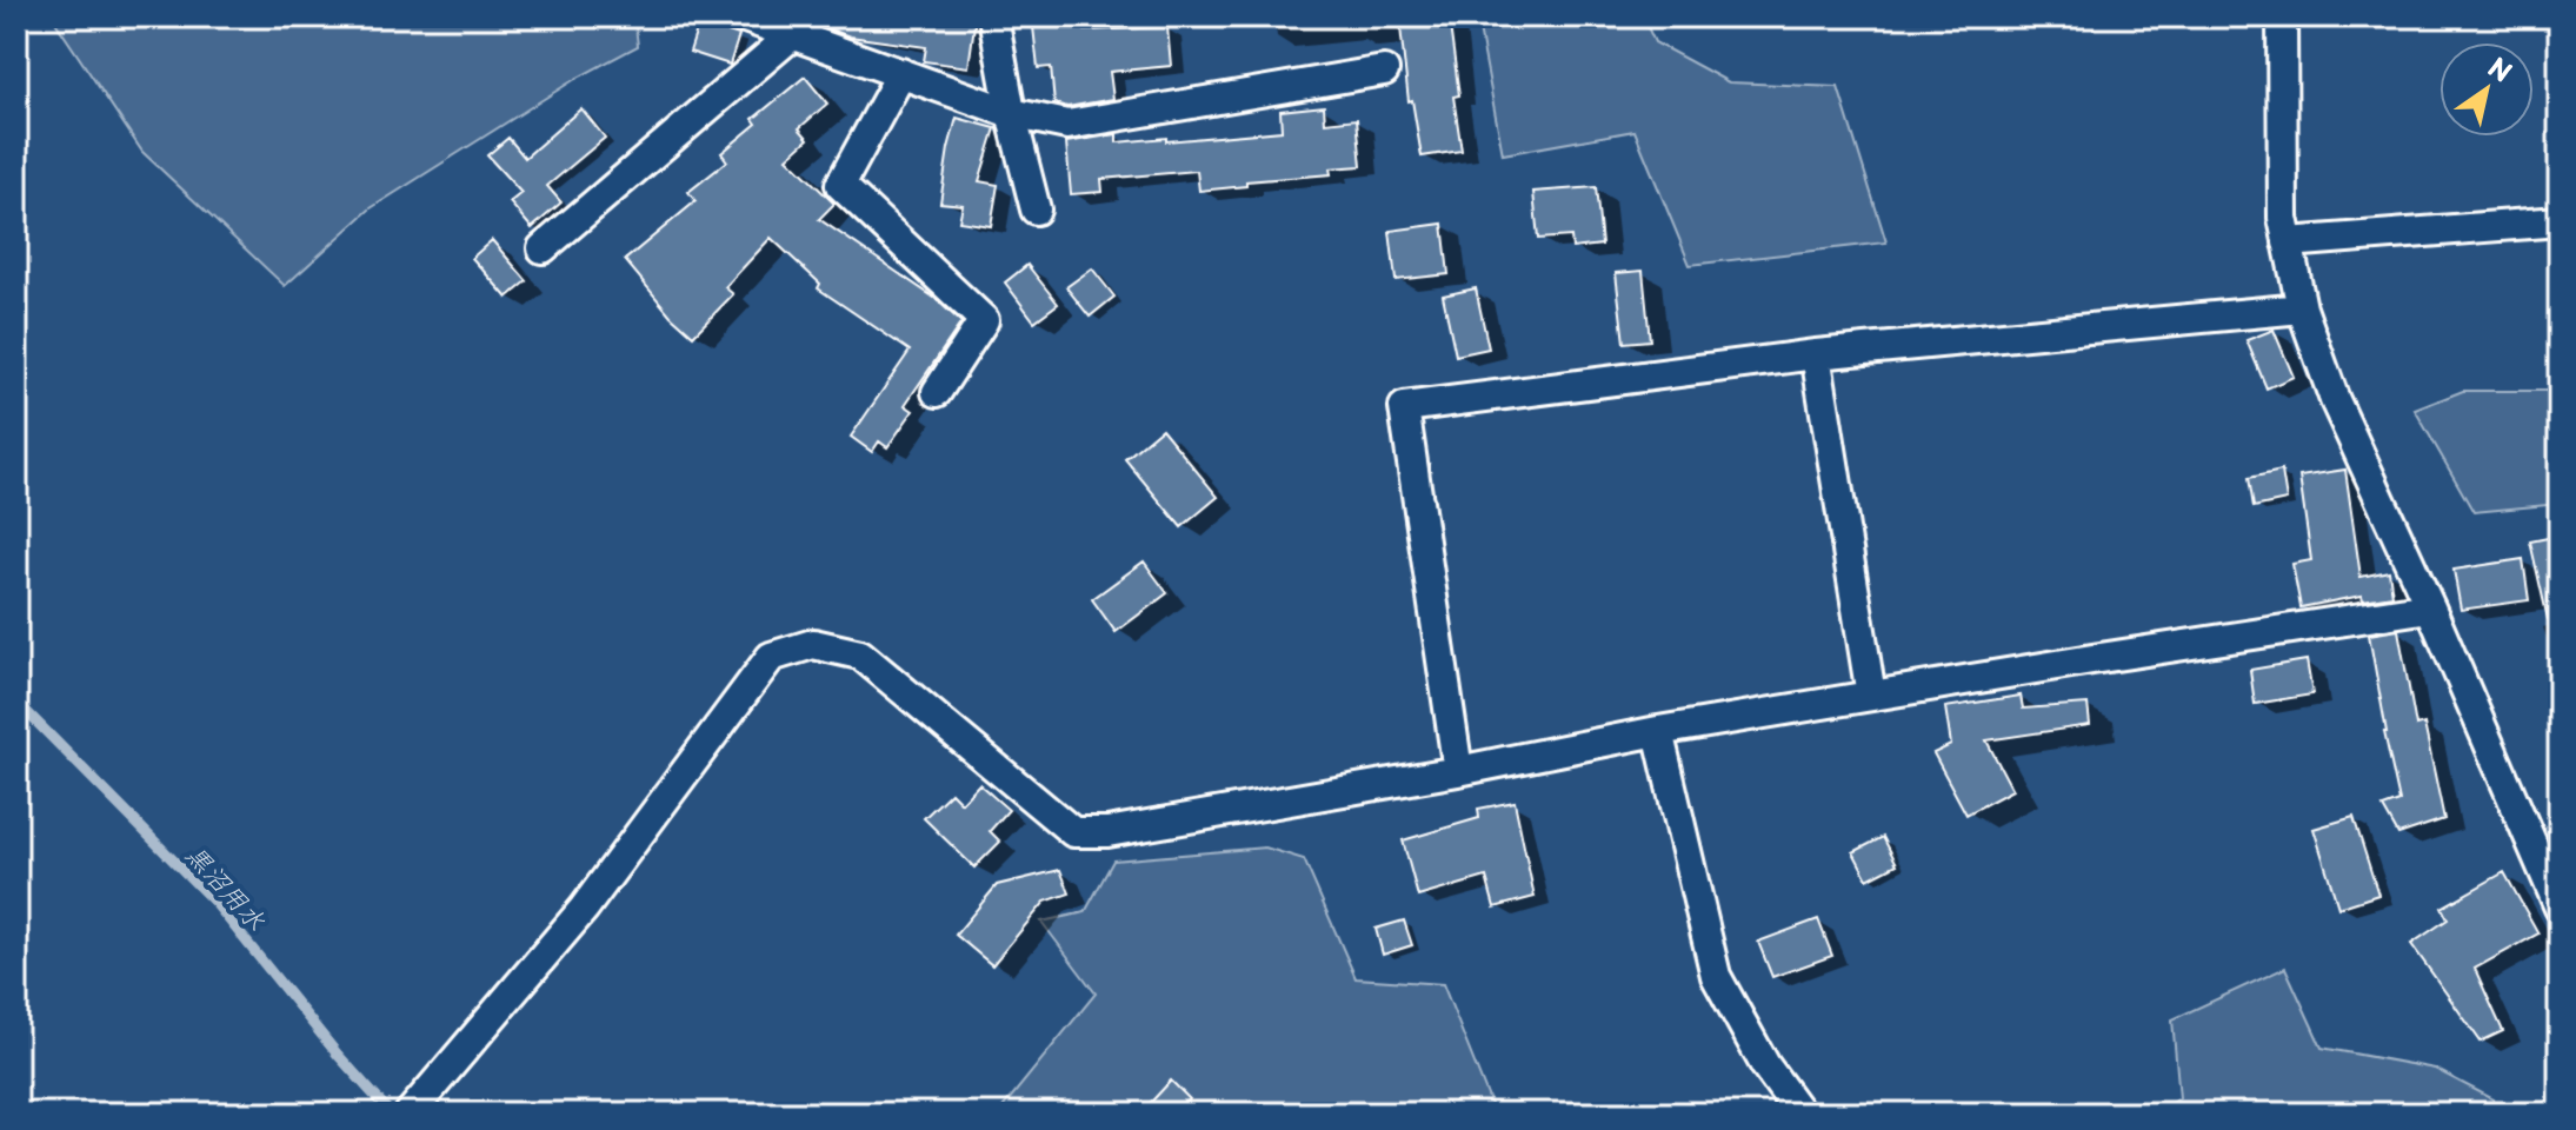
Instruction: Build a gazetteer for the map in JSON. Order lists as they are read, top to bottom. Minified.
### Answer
{"water":["黒沼用水"],"north":"top right"}
